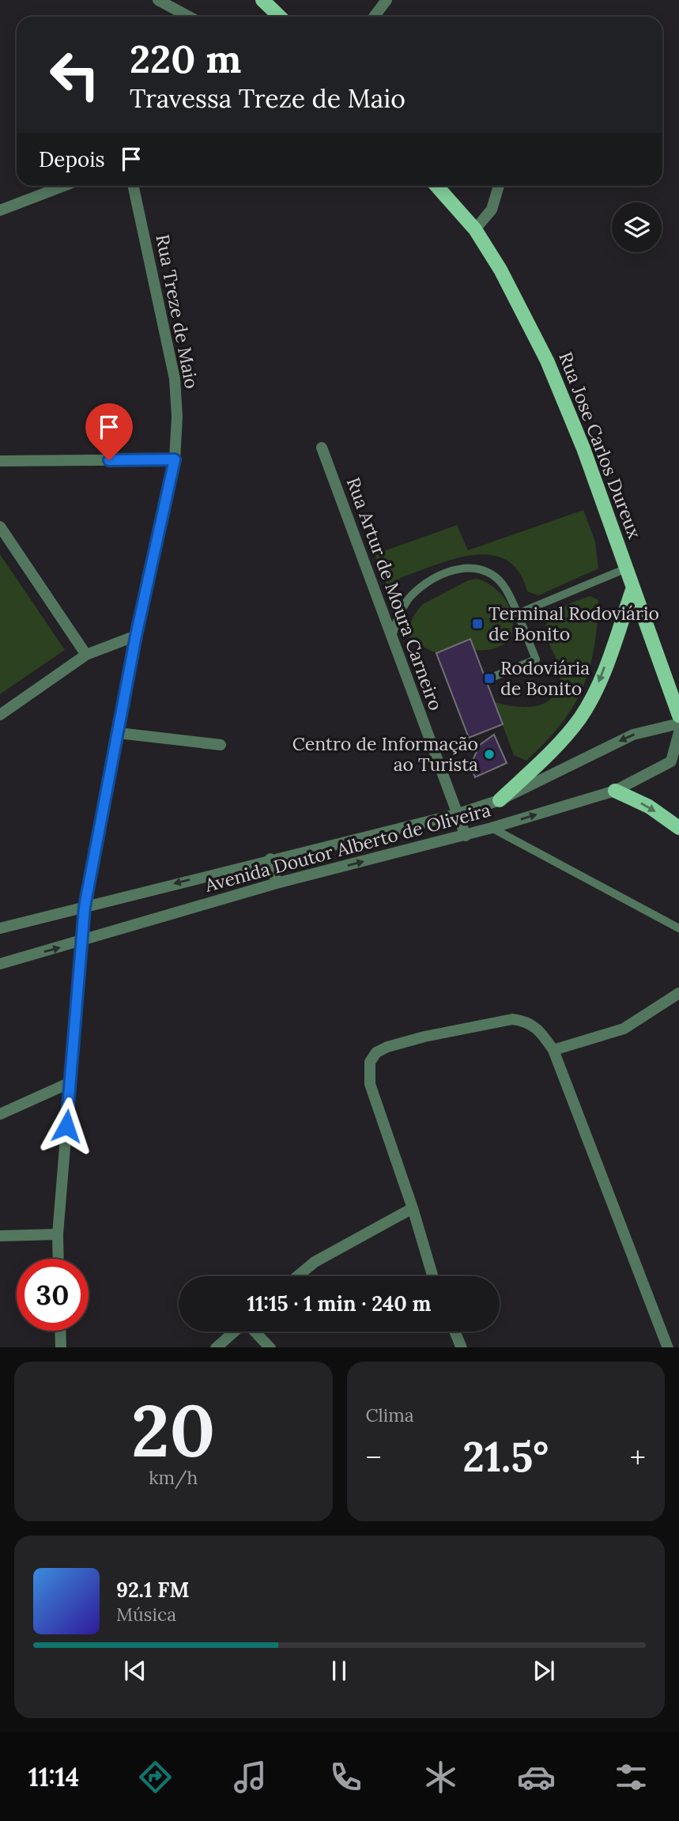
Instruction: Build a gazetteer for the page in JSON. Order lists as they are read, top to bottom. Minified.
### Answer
{"streets":{"main road":["Rua Jose Carlos Dureux"],"street":["Rua Treze de Maio","Rua Artur de Moura Carneiro","Avenida Doutor Alberto de Oliveira"]},"crossings":[["Rua Treze de Maio","Avenida Doutor Alberto de Oliveira"],["Rua Artur de Moura Carneiro","Avenida Doutor Alberto de Oliveira"]],"places":{"transit":["Terminal Rodoviário de Bonito","Rodoviária de Bonito"],"other":["Centro de Informação ao Turista"]},"page":{"turn":["220 m","Travessa Treze de Maio"],"then":"Depois","limit":"30","trip":"11:15 · 1 min · 240 m","tile":[["20","km/h"],"Clima"],"heat":["−","21.5°","+"],"song":["92.1 FM","Música"],"tabs":"11:14"}}
